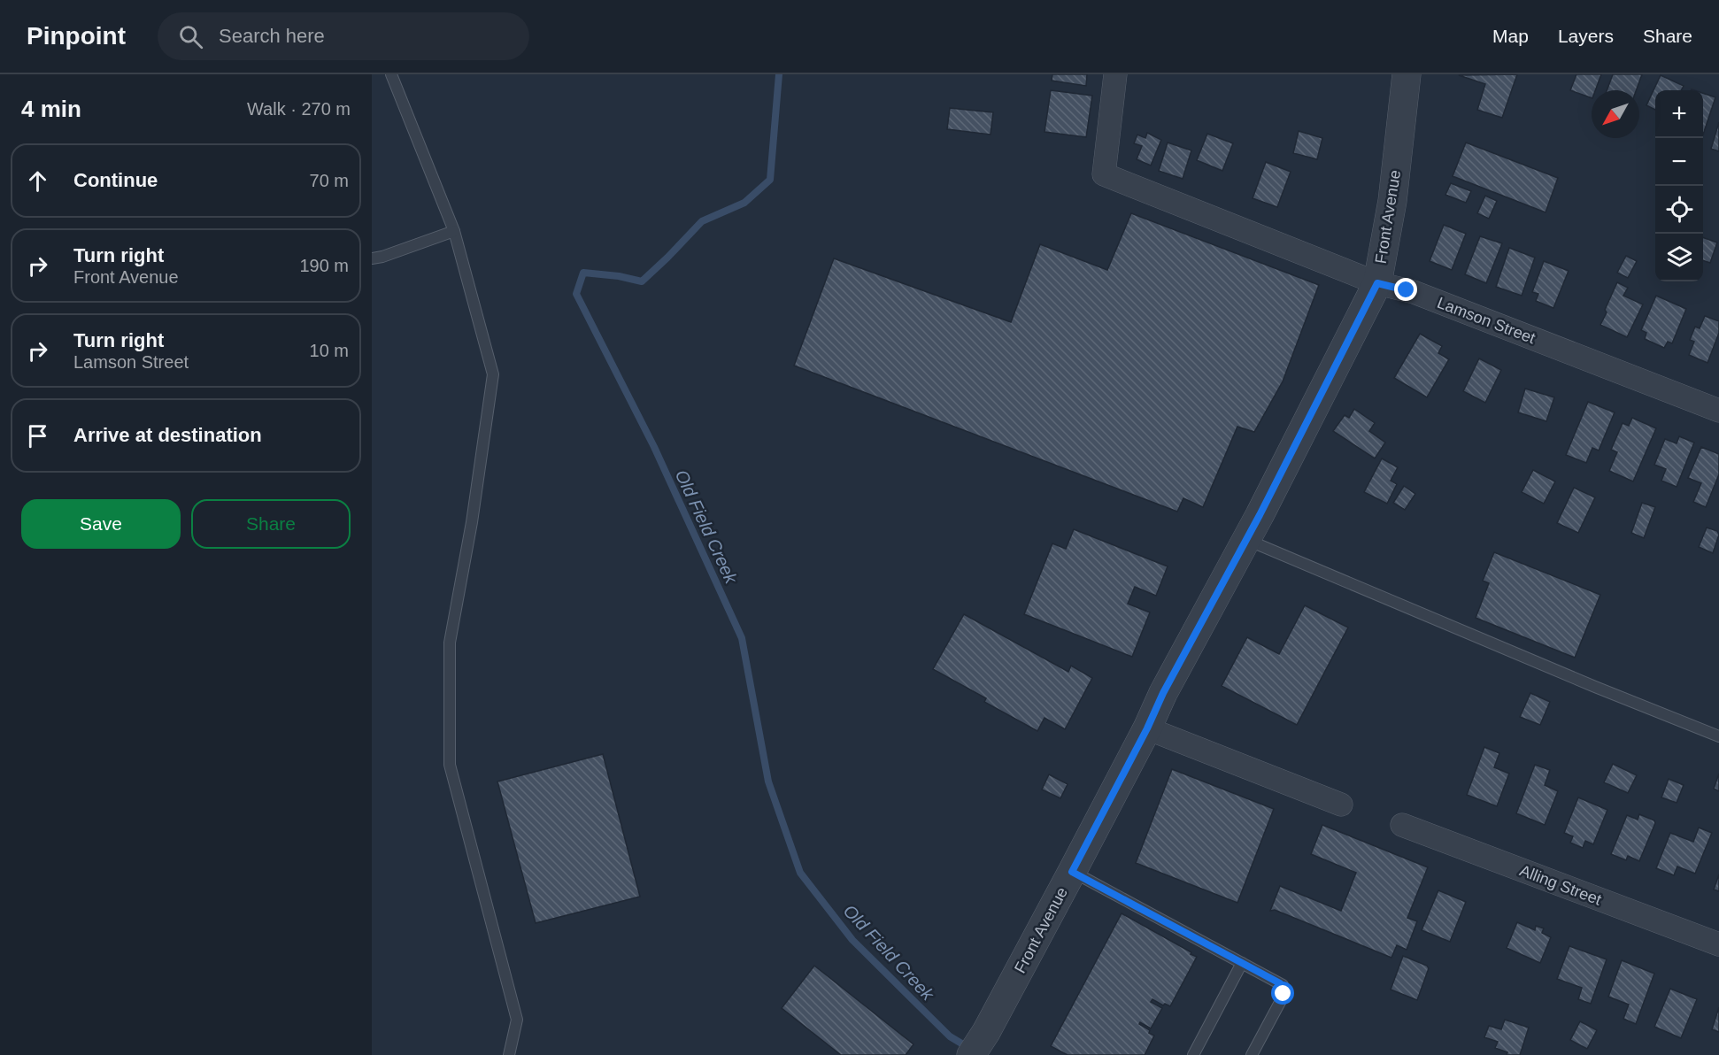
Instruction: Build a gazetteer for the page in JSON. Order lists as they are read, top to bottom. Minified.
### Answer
{"streets":{"street":["Front Avenue","Lamson Street","Alling Street"]},"crossings":[["Front Avenue","Lamson Street"]],"water":["Old Field Creek"],"north":"bottom left","page":{"header":"Pinpoint","search":"Search here","nav":["Map","Layers","Share"],"heading":["4 min","Walk · 270 m"],"map_buttons":["+","−"],"list":[["Continue","70 m"],["Turn right","Front Avenue","190 m"],["Turn right","Lamson Street","10 m"],"Arrive at destination"],"buttons":["Save","Share"]}}
